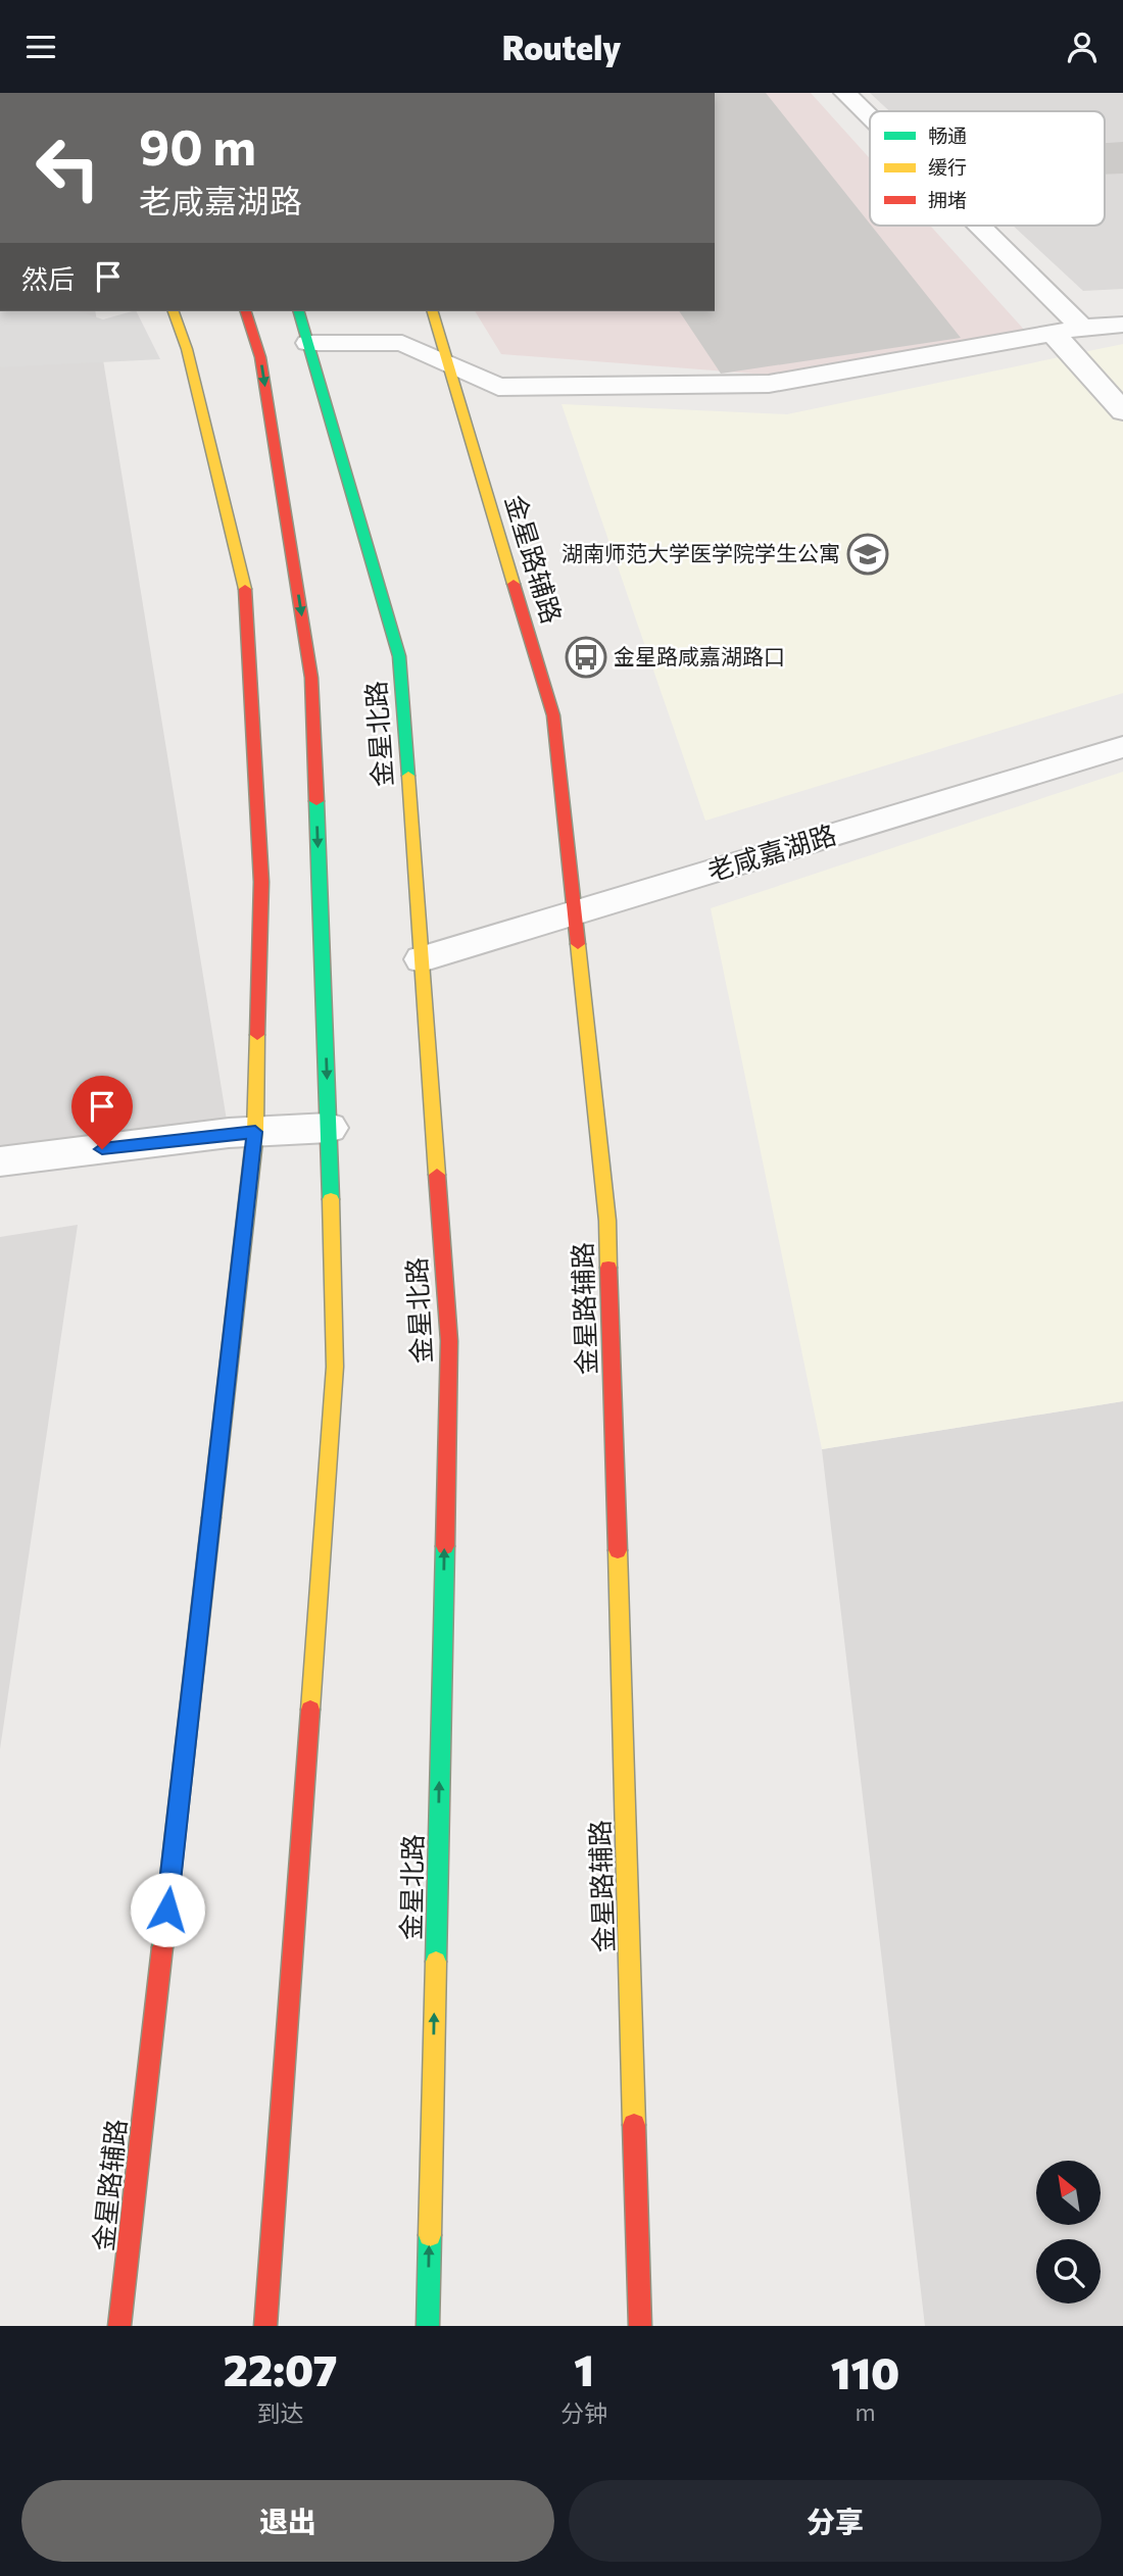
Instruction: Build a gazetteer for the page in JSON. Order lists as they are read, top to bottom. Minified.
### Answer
{"streets":{"main road":["金星路辅路","金星北路"],"street":["老咸嘉湖路"]},"crossings":[["金星北路","老咸嘉湖路"]],"places":{"school or university":["湖南师范大学医学院学生公寓"],"bus stop":["金星路咸嘉湖路口"]},"legend":["畅通","缓行","拥堵"],"north":"top left","page":{"header":"Routely","turn":["90 m","老咸嘉湖路"],"then":"然后","eta":["22:07","到达","1","分钟","110","m"],"buttons":["退出","分享"]}}
